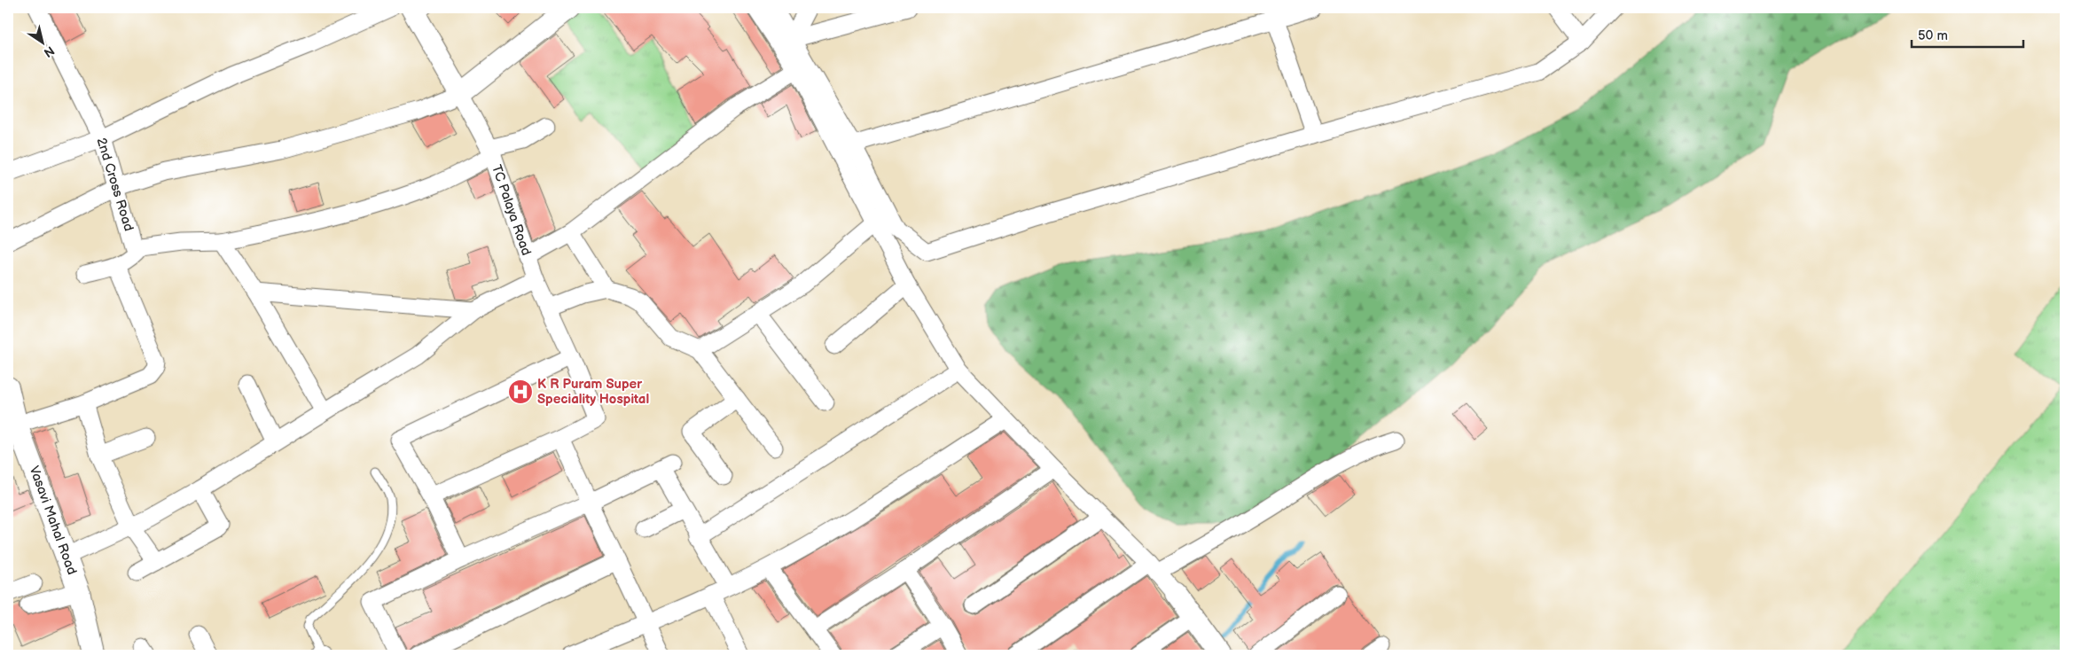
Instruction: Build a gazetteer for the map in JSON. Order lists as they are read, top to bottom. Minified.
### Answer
{"streets":{"street":["2nd Cross Road","TC Palaya Road","Vasavi Mahal Road"]},"crossings":[["2nd Cross Road","TC Palaya Road"]],"places":{"hospital":["K R Puram Super Speciality Hospital"]},"scale_bar":"50 m","north":"bottom right"}
